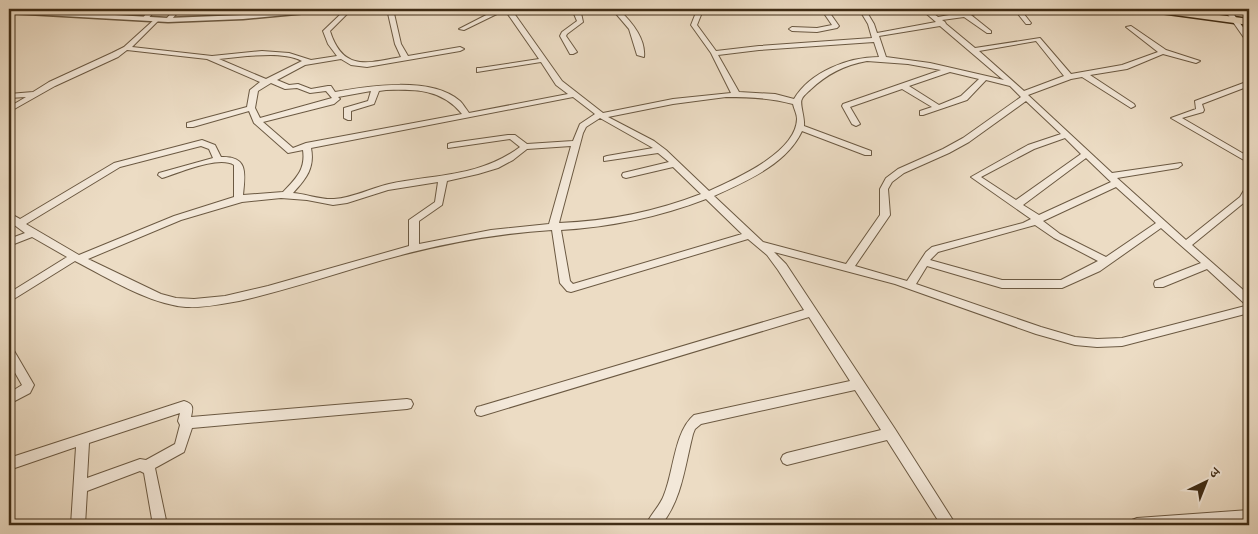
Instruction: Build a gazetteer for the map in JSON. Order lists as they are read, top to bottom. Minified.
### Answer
{"north":"top right"}
